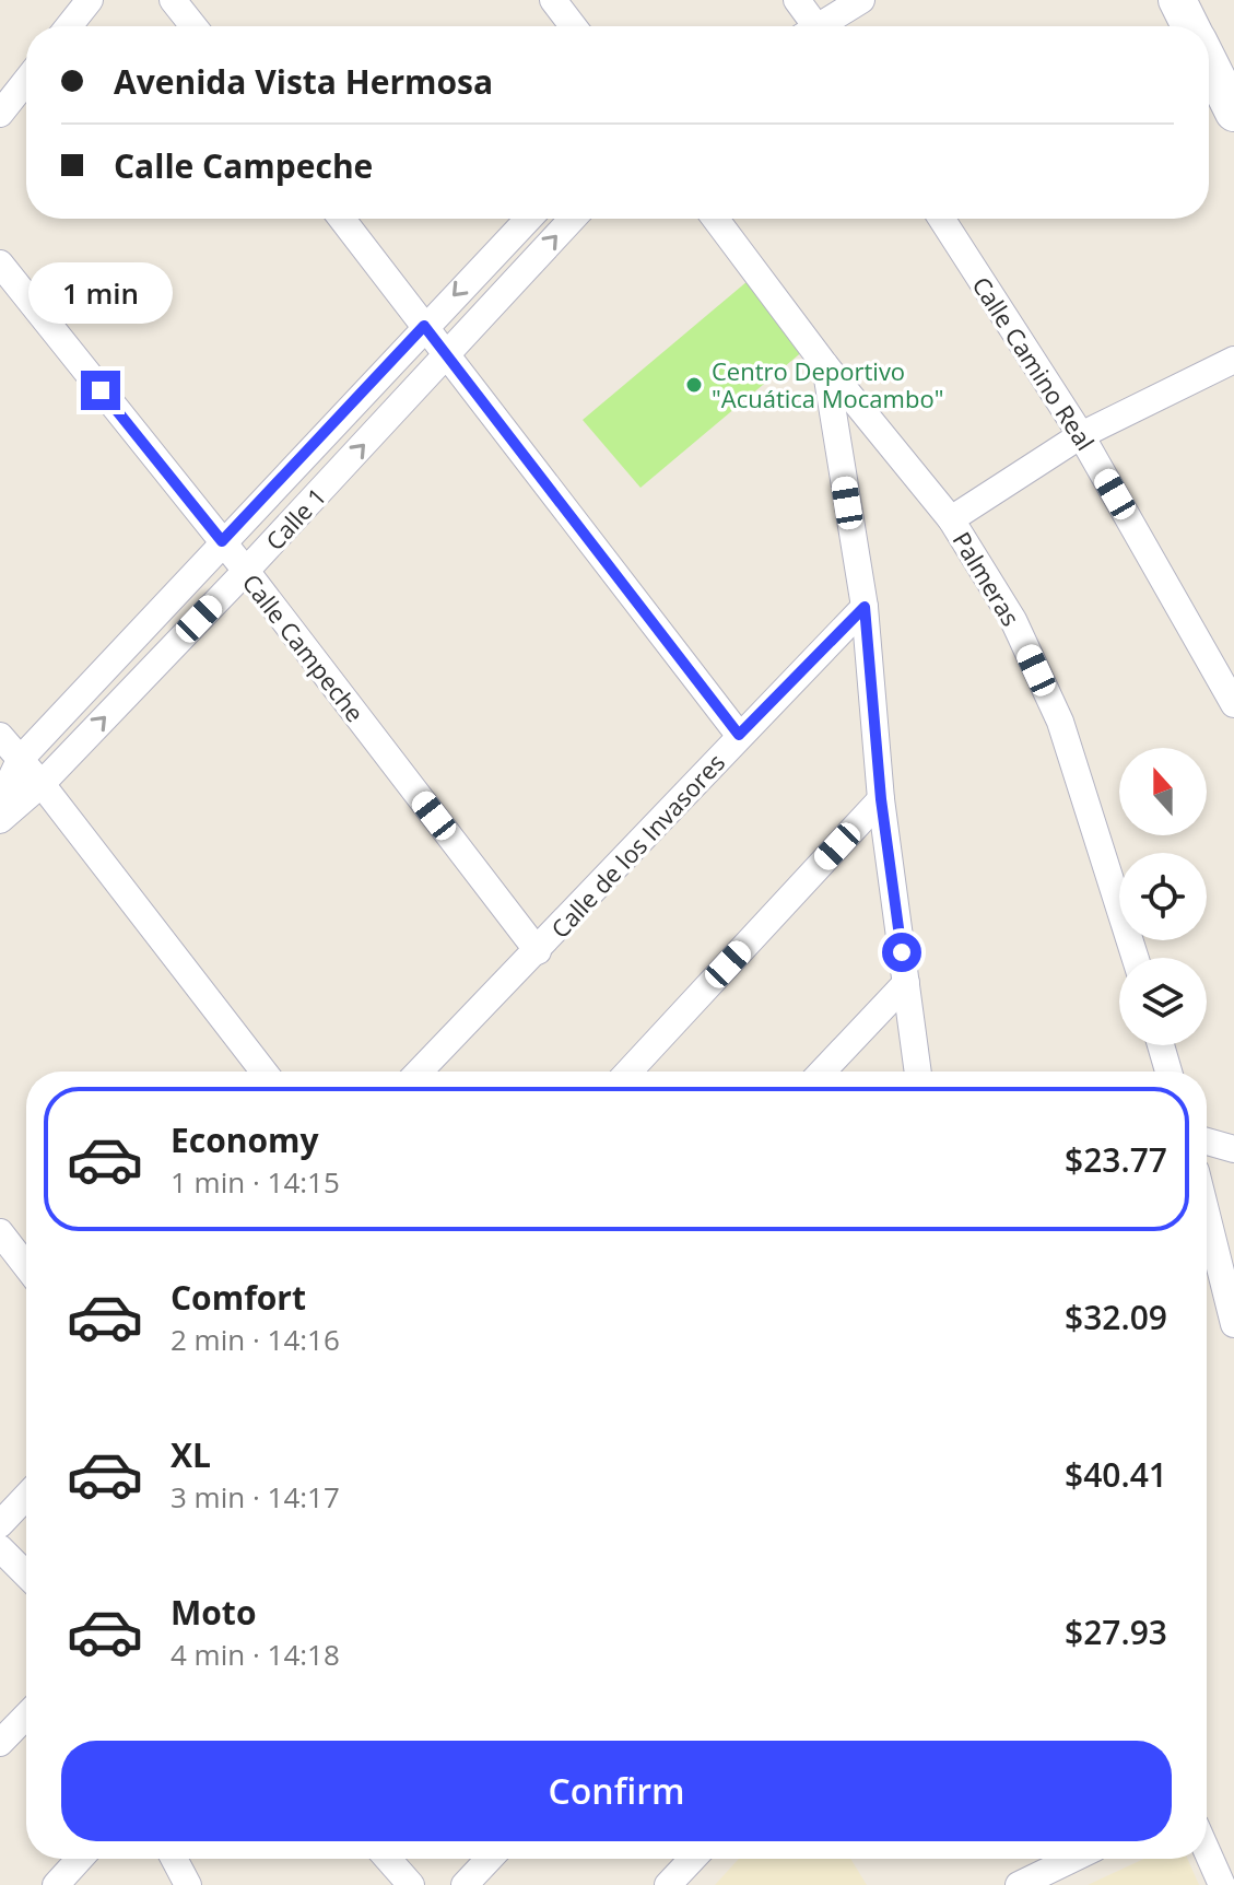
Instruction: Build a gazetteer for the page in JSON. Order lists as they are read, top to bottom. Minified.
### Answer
{"streets":{"street":["Calle Camino Real","Calle 1","Palmeras","Calle Campeche","Calle de los Invasores"]},"crossings":[["Calle 1","Calle Campeche"],["Calle Campeche","Calle de los Invasores"]],"places":["Centro Deportivo \"Acuática Mocambo\""],"north":"top","page":{"banner":["Avenida Vista Hermosa","Calle Campeche"],"bubble":"1 min","list":[{"name":"Economy","note":"1 min · 14:15","value":"$23.77"},{"name":"Comfort","note":"2 min · 14:16","value":"$32.09"},{"name":"XL","note":"3 min · 14:17","value":"$40.41"},{"name":"Moto","note":"4 min · 14:18","value":"$27.93"}],"buttons":"Confirm"}}
